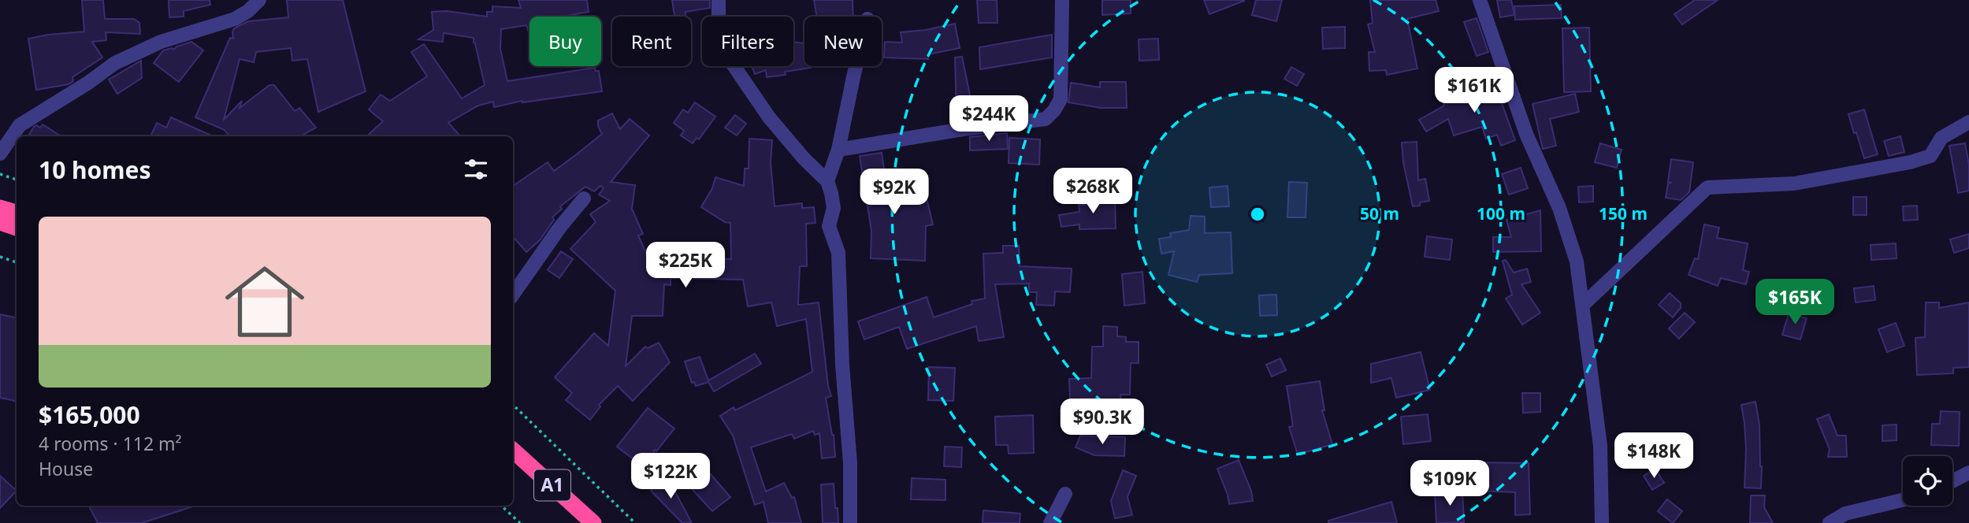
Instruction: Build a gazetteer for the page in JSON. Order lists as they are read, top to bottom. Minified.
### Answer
{"streets":{"highway":["A1"]},"page":{"chip":["Buy","Rent","Filters","New"],"price":["$161K","$244K","$268K","$92K","$225K","$165K","$90.3K","$148K","$122K","$109K"],"heading":"10 homes","list":[{"name":"$165,000","note":"4 rooms · 112 m² · House"}]},"rings":["50 m","100 m","150 m"]}
